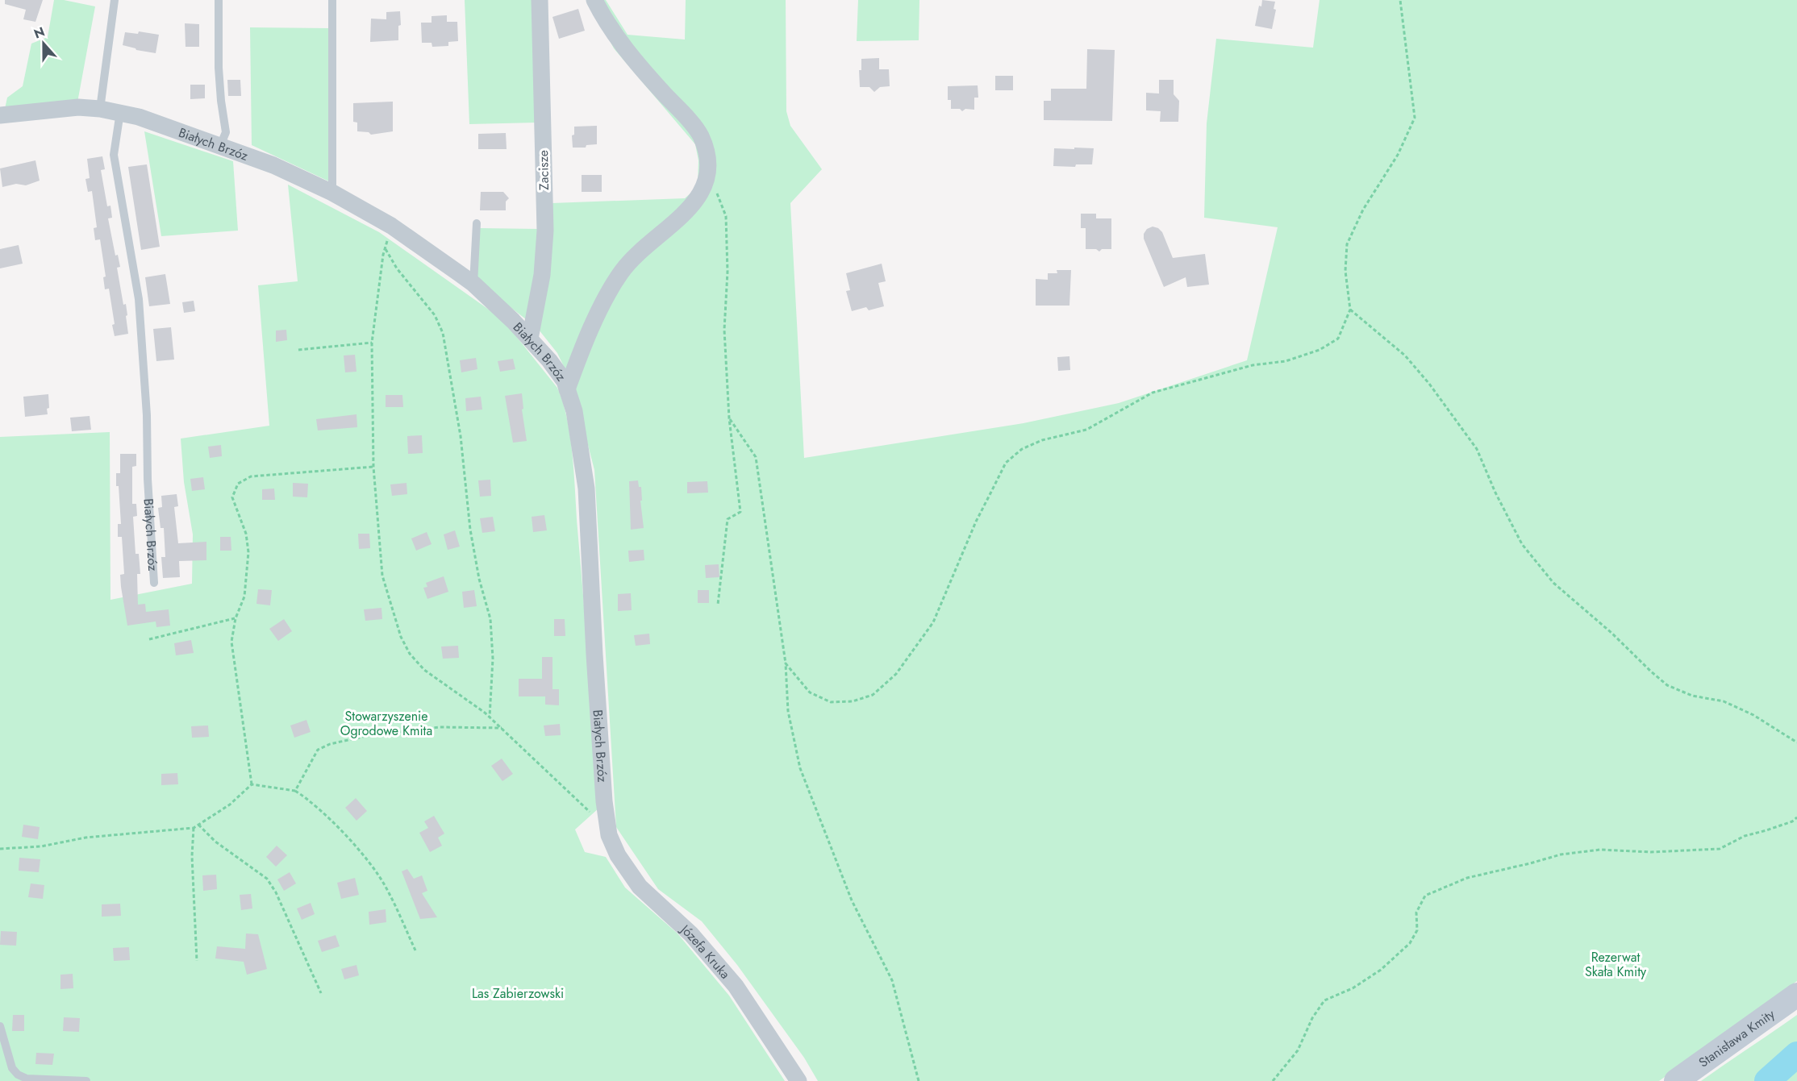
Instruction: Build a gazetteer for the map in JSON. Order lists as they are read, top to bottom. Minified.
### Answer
{"streets":{"main road":["Stanisława Kmity"],"street":["Białych Brzóz","Zacisze","Józefa Kruka"]},"crossings":[["Białych Brzóz","Zacisze"],["Białych Brzóz","Józefa Kruka"]],"parks":["Stowarzyszenie Ogrodowe Kmita","Rezerwat Skała Kmity","Las Zabierzowski"],"north":"top"}
